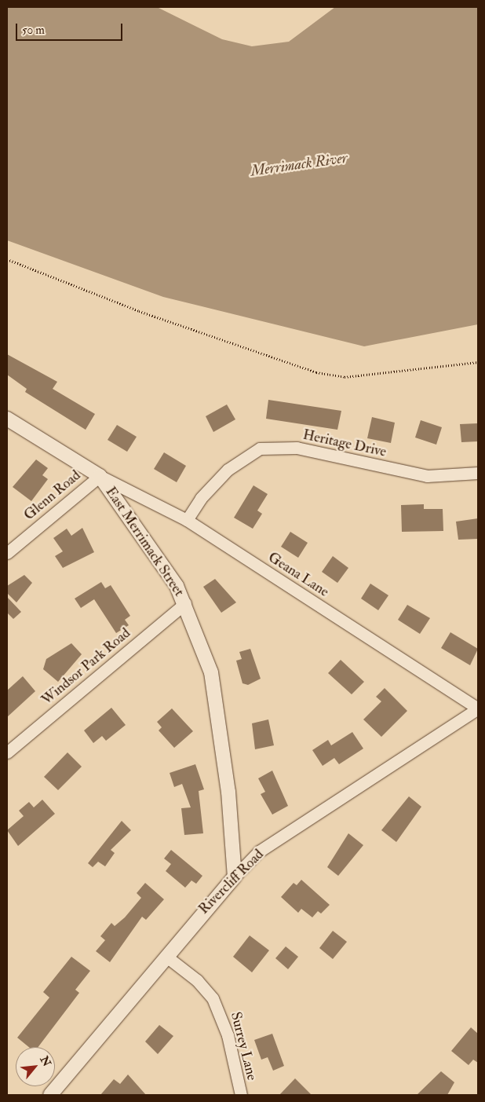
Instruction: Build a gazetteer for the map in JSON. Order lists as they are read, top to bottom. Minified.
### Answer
{"streets":{"street":["Heritage Drive","Glenn Road","East Merrimack Street","Geana Lane","Windsor Park Road","Rivercliff Road","Surrey Lane"]},"crossings":[["Heritage Drive","Geana Lane"],["Glenn Road","East Merrimack Street"],["Glenn Road","Geana Lane"],["East Merrimack Street","Geana Lane"],["East Merrimack Street","Windsor Park Road"],["East Merrimack Street","Rivercliff Road"],["Geana Lane","Rivercliff Road"],["Rivercliff Road","Surrey Lane"]],"water":["Merrimack River"],"scale_bar":"50 m","north":"top right"}
